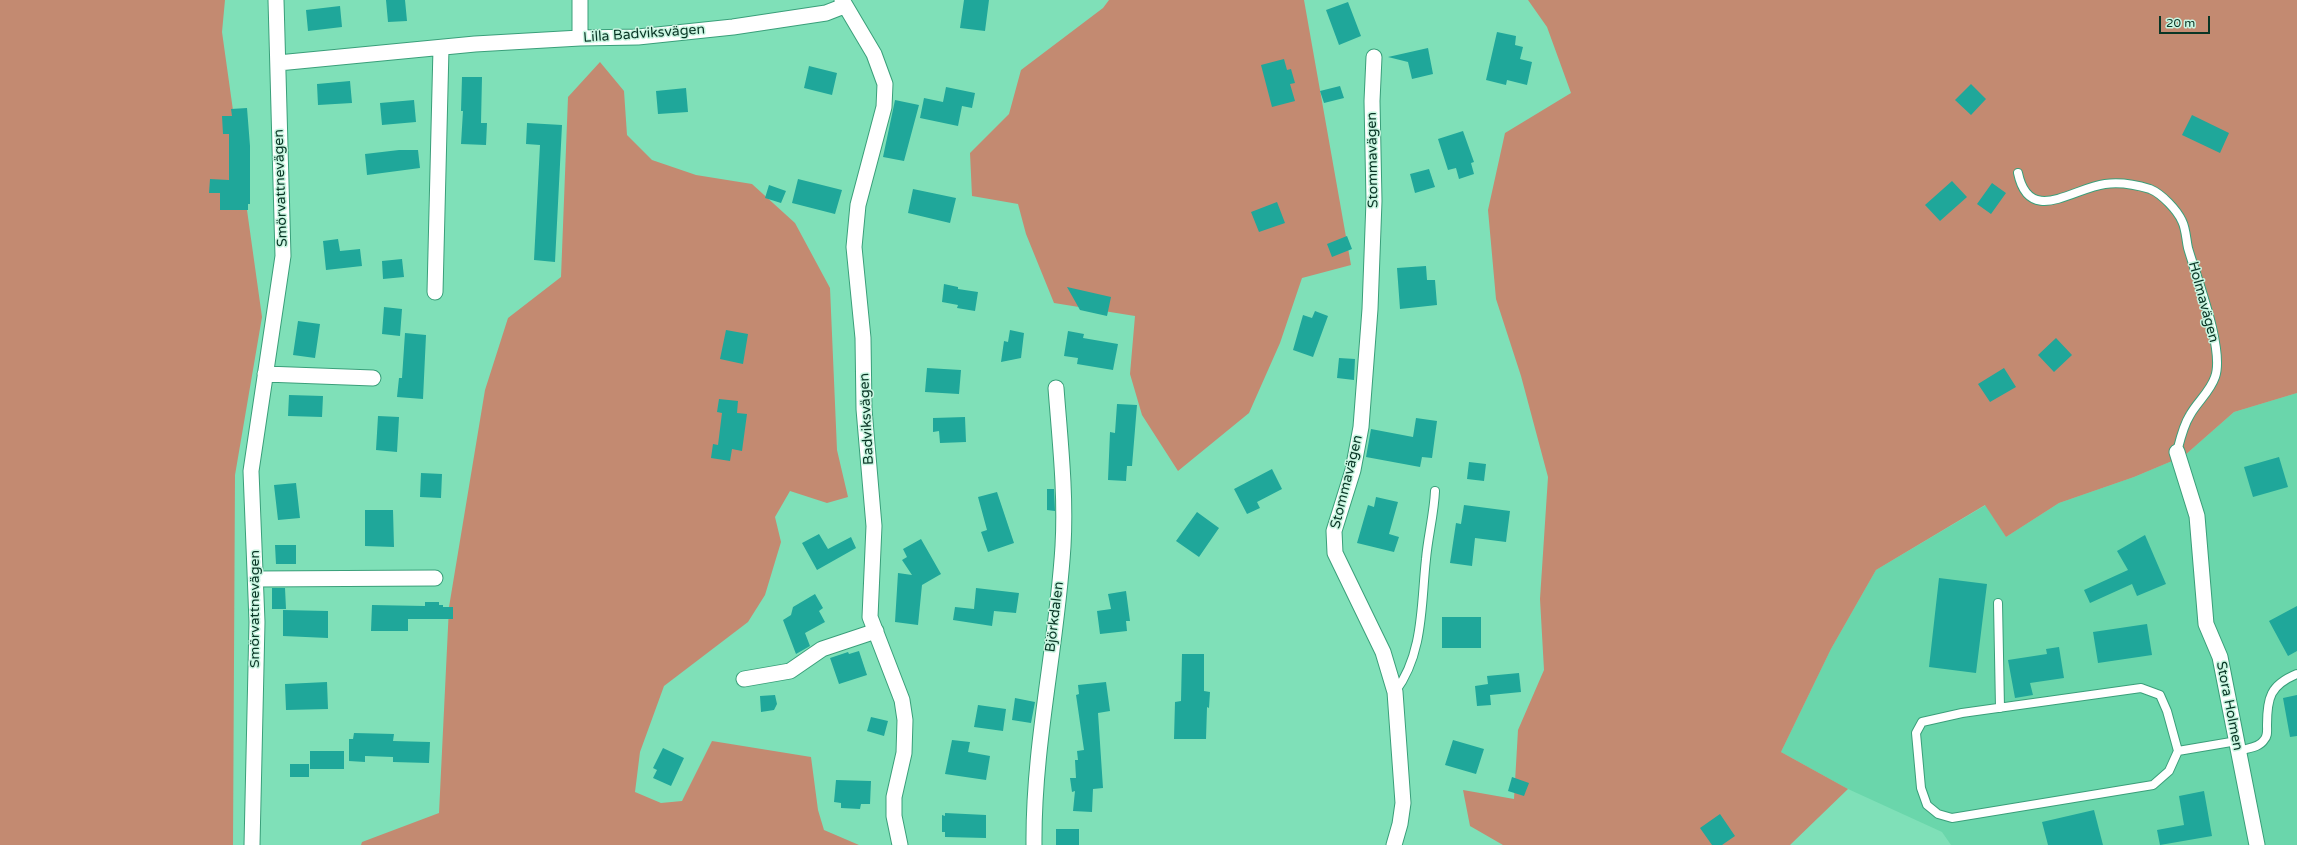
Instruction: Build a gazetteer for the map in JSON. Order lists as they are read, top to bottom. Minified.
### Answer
{"streets":{"street":["Lilla Badviksvägen","Stommavägen","Smörvattnevägen","Holmavägen","Badviksvägen","Björkdalen","Stora Holmen"]},"crossings":[["Lilla Badviksvägen","Smörvattnevägen"],["Lilla Badviksvägen","Badviksvägen"],["Holmavägen","Stora Holmen"]],"scale_bar":"20 m"}
